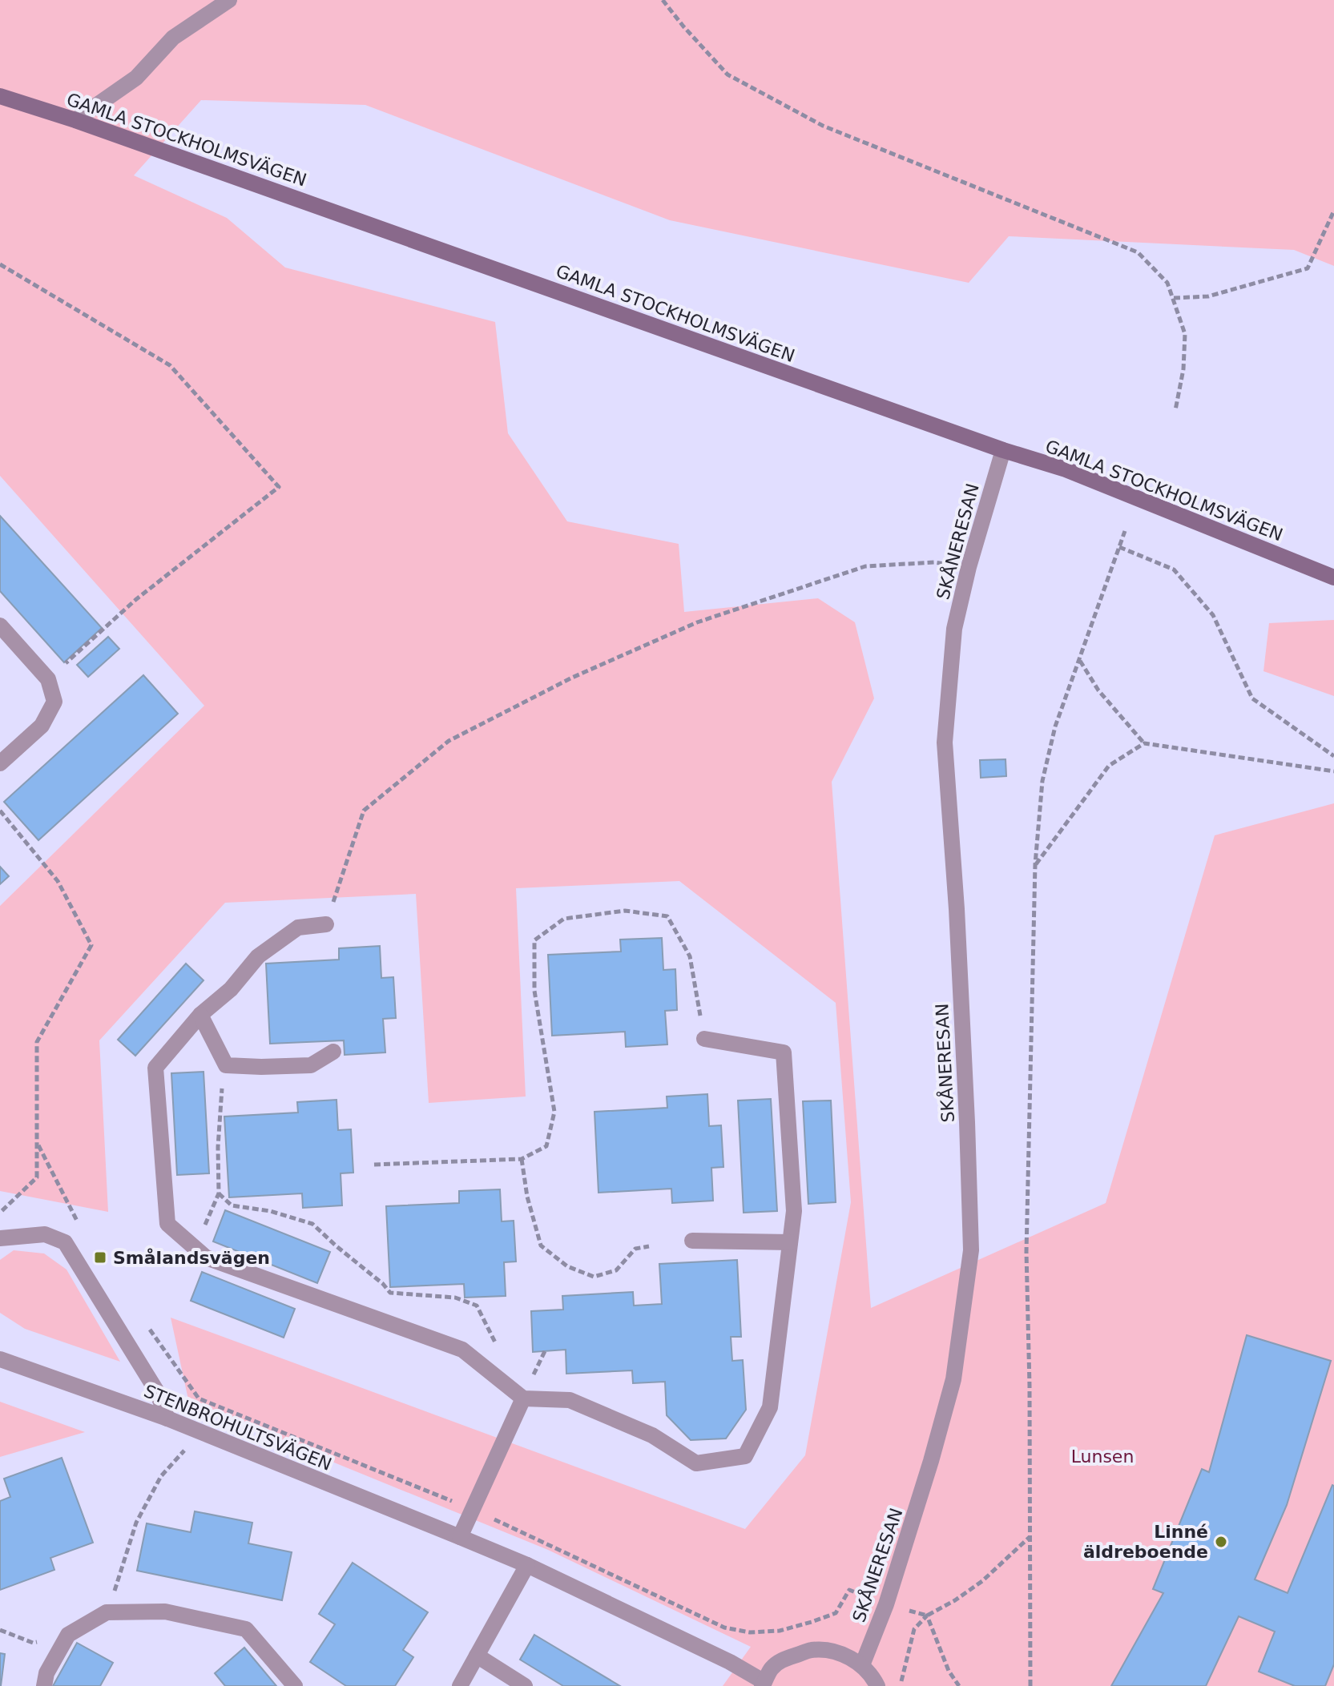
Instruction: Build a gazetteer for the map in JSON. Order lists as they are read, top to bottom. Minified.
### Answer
{"streets":{"main road":["GAMLA STOCKHOLMSVÄGEN"],"street":["SKÅNERESAN","STENBROHULTSVÄGEN"]},"crossings":[["GAMLA STOCKHOLMSVÄGEN","SKÅNERESAN"],["SKÅNERESAN","STENBROHULTSVÄGEN"]],"parks":["Lunsen"],"places":{"transit":["Smålandsvägen"],"other":["Linné äldreboende"]}}
